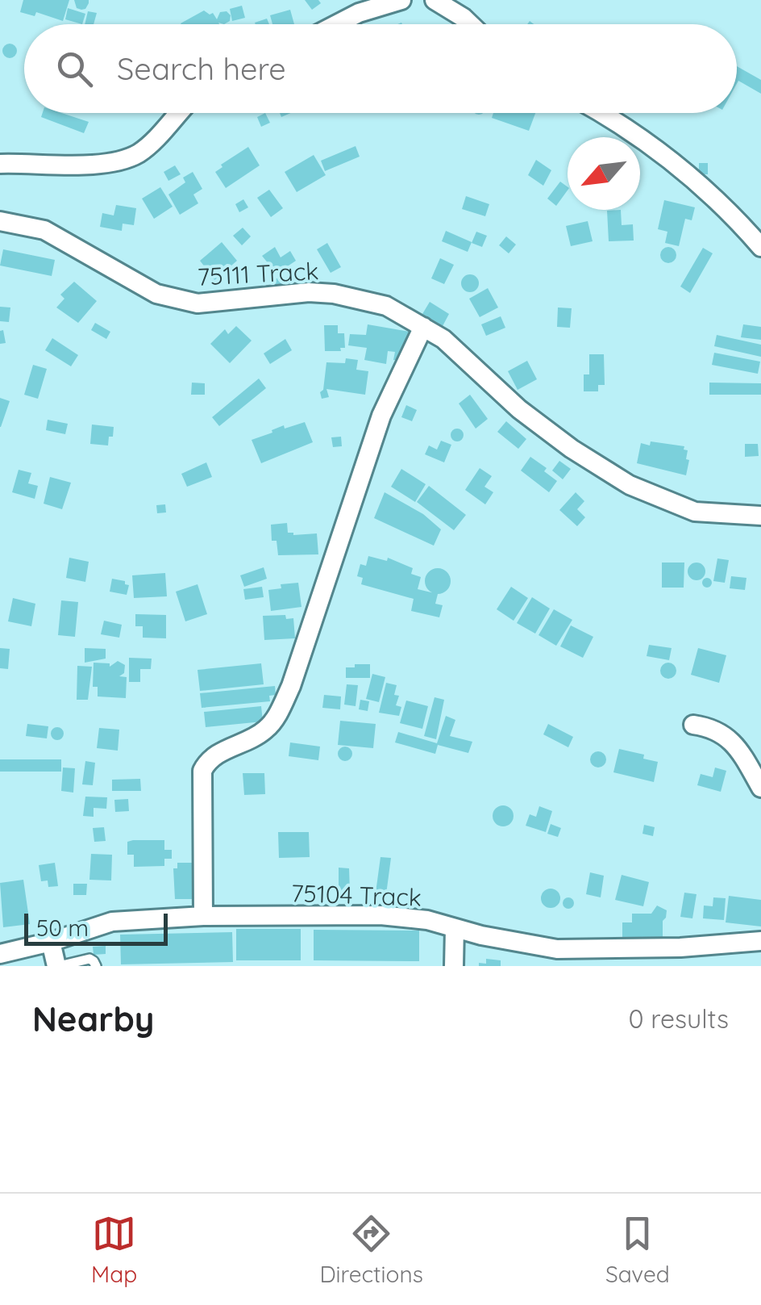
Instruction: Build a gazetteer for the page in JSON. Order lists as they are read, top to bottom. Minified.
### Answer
{"streets":{"street":["75111 Track","75104 Track"]},"scale_bar":"50 m","north":"bottom left","page":{"search":"Search here","scale":"50 m","heading":["Nearby","0 results"],"nav":["Map","Directions","Saved"]}}
